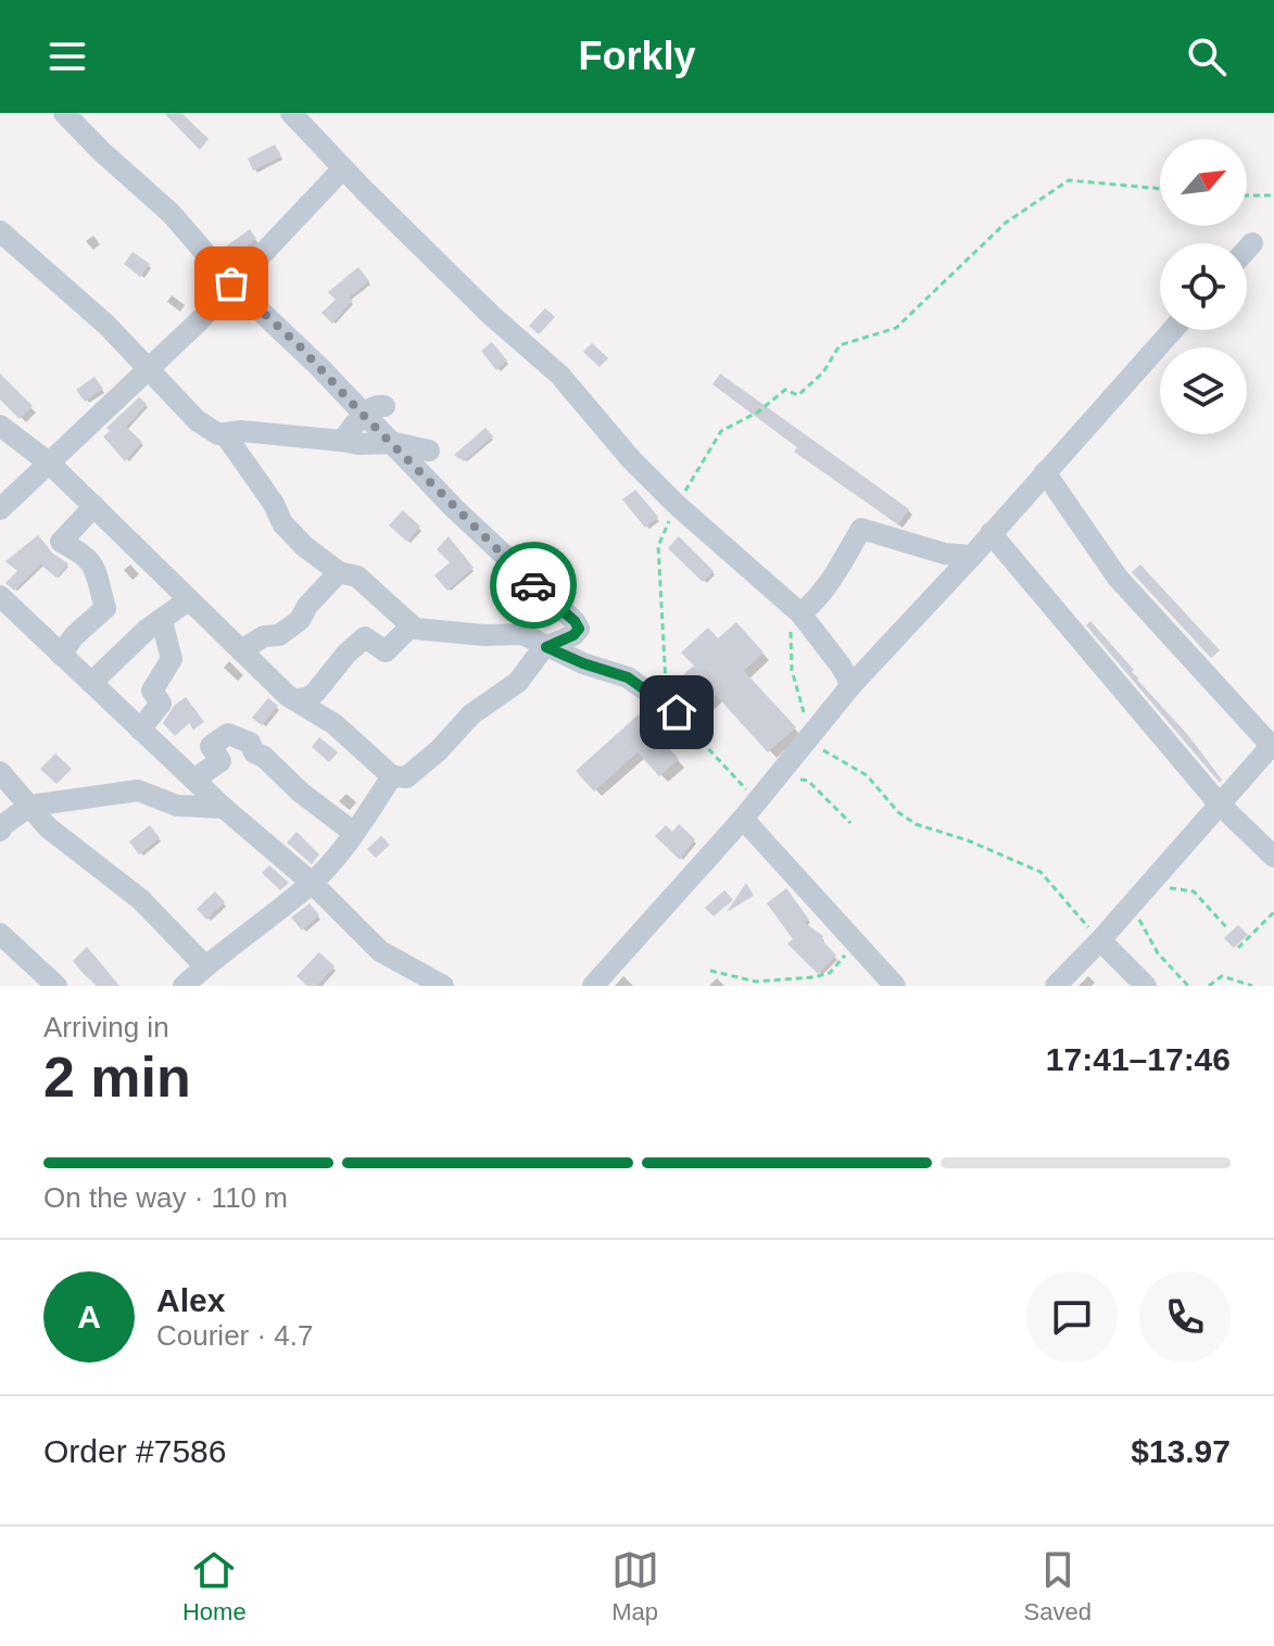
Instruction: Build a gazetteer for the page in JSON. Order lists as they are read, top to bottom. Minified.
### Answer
{"north":"top right","page":{"header":"Forkly","heading":["2 min","Arriving in","17:41–17:46"],"panel":["Alex","Courier · 4.7","Order #7586","$13.97"],"bar":"On the way · 110 m","round":"A","tabs":["Home","Map","Saved"]}}
